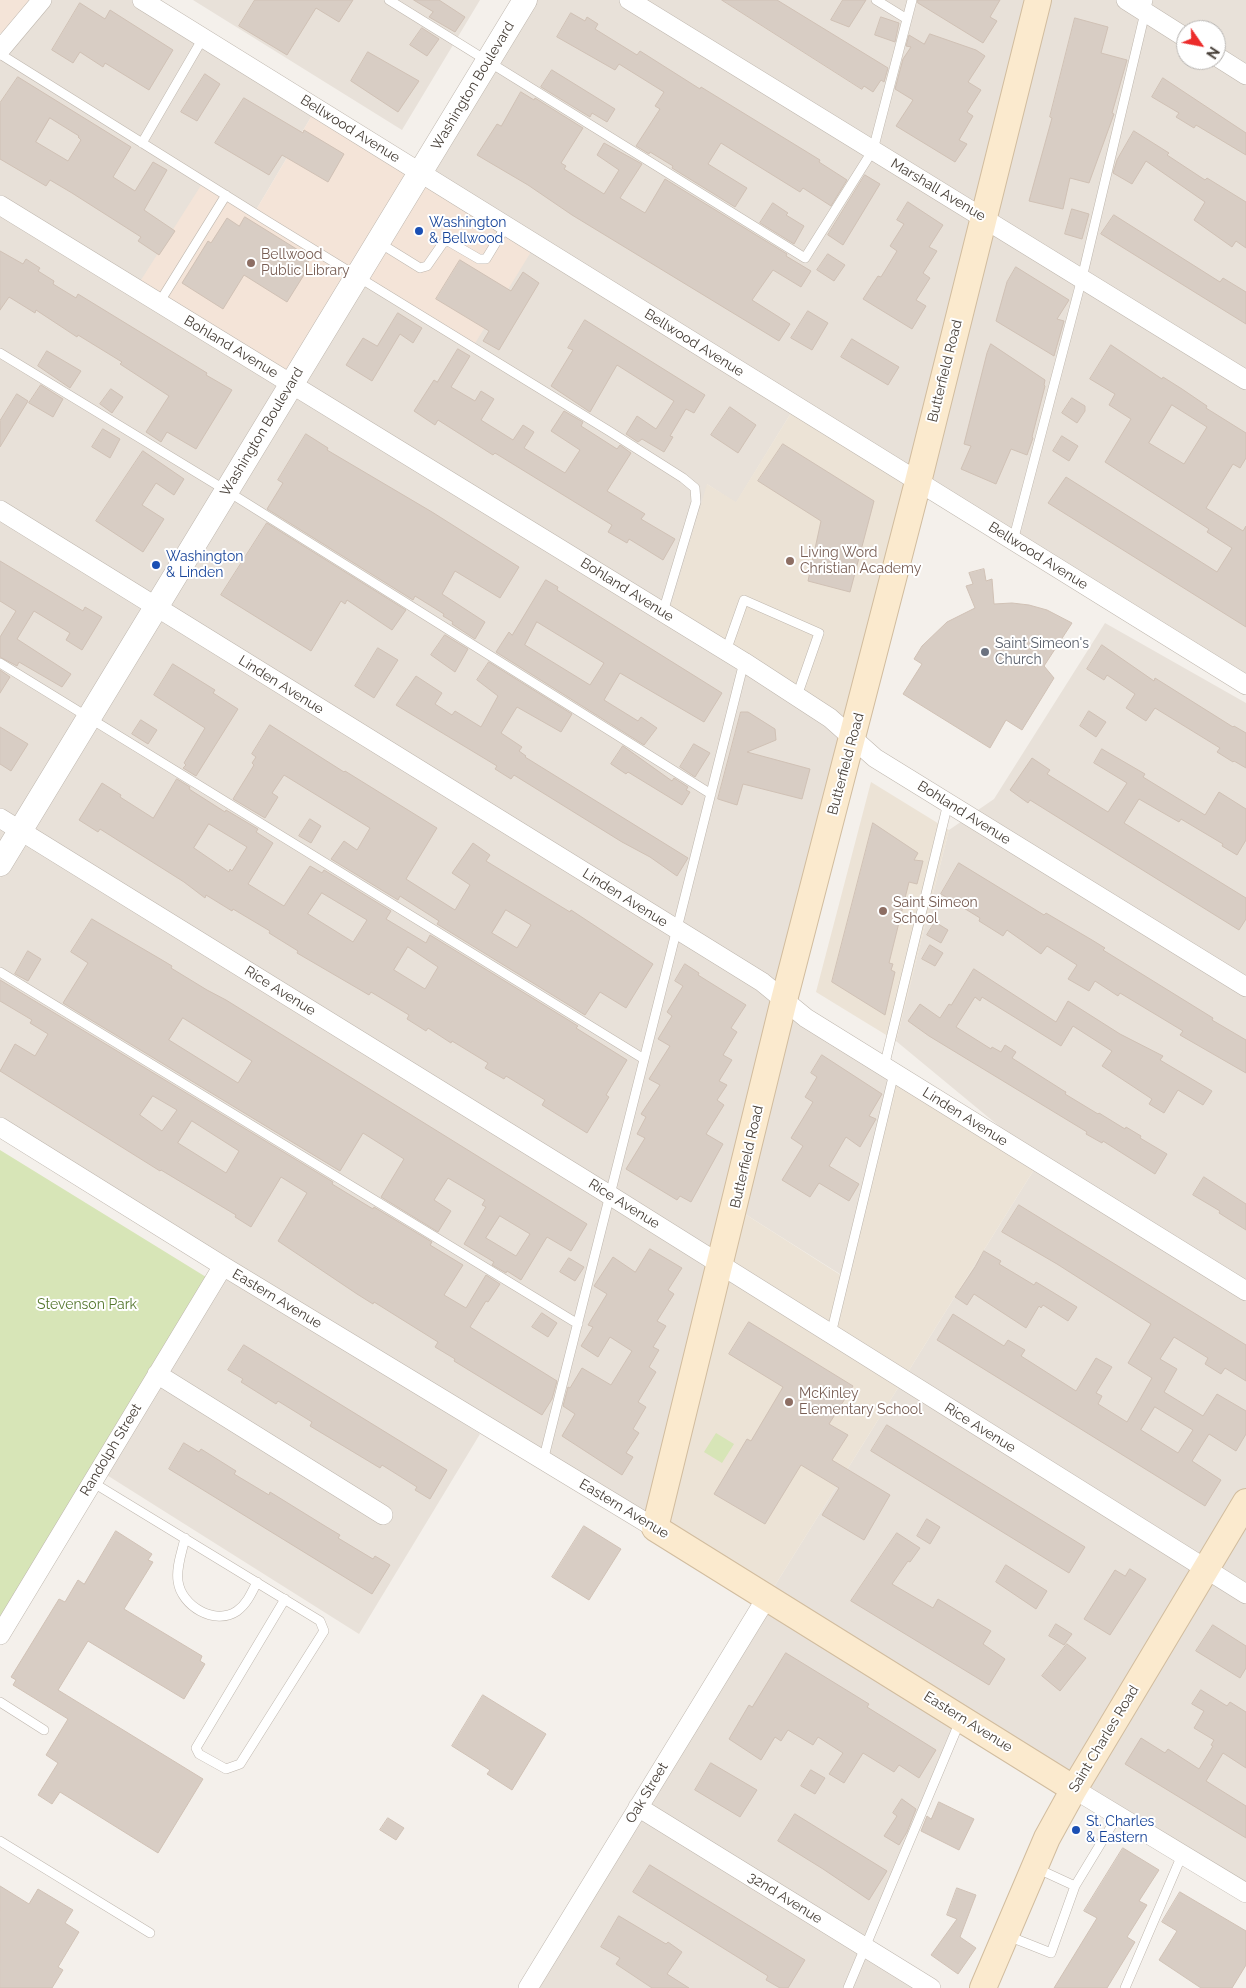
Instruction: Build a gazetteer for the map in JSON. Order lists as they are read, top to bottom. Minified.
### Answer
{"streets":{"main road":["Butterfield Road","Eastern Avenue","Saint Charles Road"],"street":["Washington Boulevard","Bellwood Avenue","Marshall Avenue","Bohland Avenue","Linden Avenue","Rice Avenue","Randolph Street","Oak Street","32nd Avenue"]},"crossings":[["Washington Boulevard","Bellwood Avenue"],["Washington Boulevard","Bohland Avenue"],["Washington Boulevard","Linden Avenue"],["Washington Boulevard","Rice Avenue"],["Bellwood Avenue","Butterfield Road"],["Marshall Avenue","Butterfield Road"],["Bohland Avenue","Butterfield Road"],["Butterfield Road","Linden Avenue"],["Butterfield Road","Rice Avenue"],["Butterfield Road","Eastern Avenue"],["Rice Avenue","Saint Charles Road"],["Eastern Avenue","Randolph Street"],["Eastern Avenue","Saint Charles Road"],["Eastern Avenue","Oak Street"],["Oak Street","32nd Avenue"]],"parks":["Stevenson Park"],"places":["Washington & Bellwood","Bellwood Public Library","Living Word Christian Academy","Washington & Linden","Saint Simeon's Church","Saint Simeon School","McKinley Elementary School","St. Charles & Eastern"],"north":"bottom right"}
